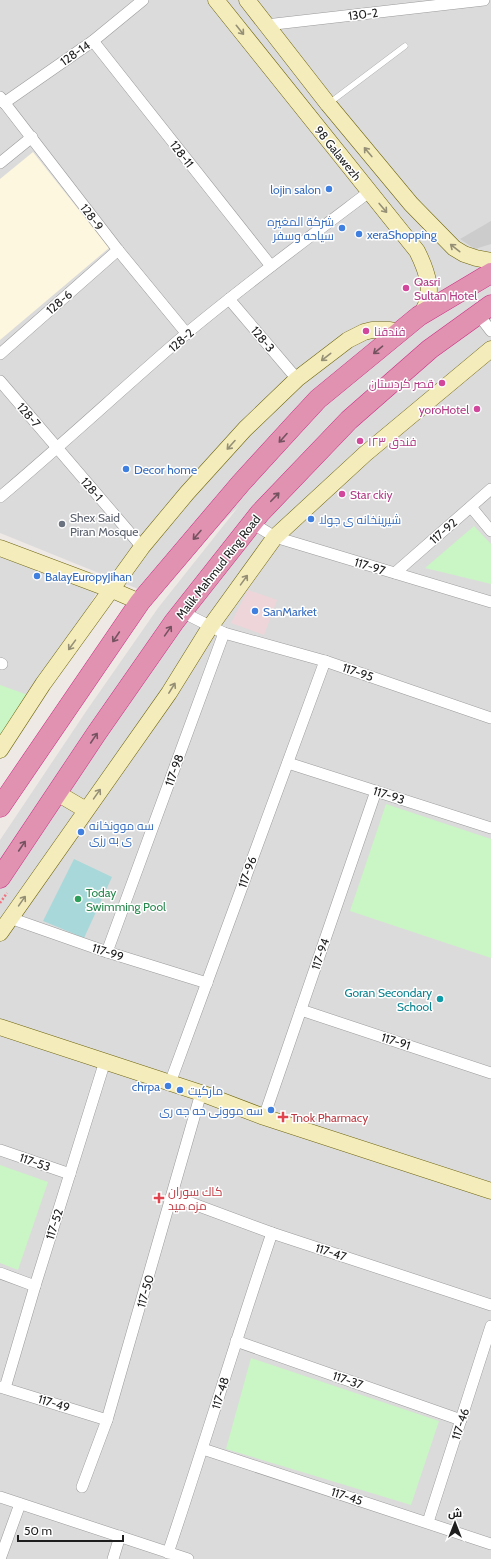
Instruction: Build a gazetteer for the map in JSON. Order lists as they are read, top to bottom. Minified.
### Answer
{"streets":{"highway":["Malik Mahmud Ring Road"],"main road":["98 Galawezh"],"street":["130-2","128-14","128-11","128-9","128-6","128-3","128-2","128-7","128-1","117-92","117-97","117-95","117-98","117-93","117-96","117-99","117-94","117-91","117-53","117-52","117-47","117-50","117-37","117-48","117-49","117-46","117-45"]},"crossings":[["130-2","98 Galawezh"],["128-14","128-11"],["128-14","128-9"],["98 Galawezh","128-2"],["128-11","128-2"],["128-9","128-6"],["128-9","128-2"],["128-3","128-2"],["128-2","128-7"],["128-2","128-1"],["128-7","128-1"],["117-92","117-97"],["117-97","Malik Mahmud Ring Road"],["117-95","117-98"],["117-95","117-96"],["117-98","117-99"],["117-93","117-96"],["117-93","117-94"],["117-96","117-99"],["117-94","117-91"],["117-53","117-52"],["117-52","117-49"],["117-47","117-50"],["117-47","117-48"],["117-50","117-49"],["117-37","117-48"],["117-37","117-46"],["117-48","117-45"],["117-46","117-45"]],"places":{"other":["lojin salon","شركة المغيره سياحه وسفر","xeraShopping","Qasri Sultan Hotel","فندقنا","قصر كردستان","yoroHotel","فندق ١٢٣","Decor home","Star ckiy","شیرینخانه ی جولا","Shex Said Piran Mosque","BalayEuropyJihan","SanMarket","سه موونخانه ی به رزی","Today Swimming Pool","Goran Secondary School","chrpa","ماركيت","سه موونی حه جه ری"],"health":["Tnok Pharmacy","كاك سوران مزه ميد"]},"scale_bar":"50 m","north":"top"}
